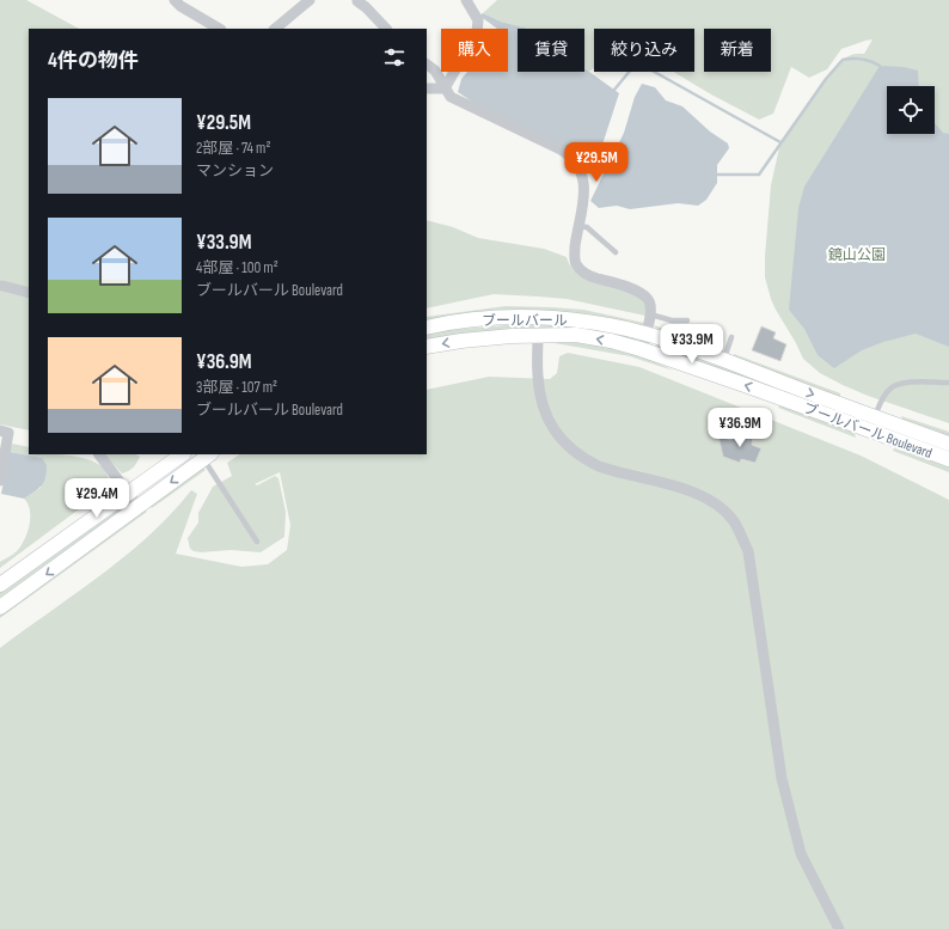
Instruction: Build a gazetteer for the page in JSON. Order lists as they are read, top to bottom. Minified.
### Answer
{"streets":{"street":["ブールバール","ブールバール Boulevard"]},"crossings":[["ブールバール","ブールバール Boulevard"]],"one_way":["ブールバール Boulevard"],"parks":["鏡山公園"],"page":{"chip":["購入","賃貸","絞り込み","新着"],"heading":"4件の物件","list":[{"name":"¥29.5M","note":"2部屋 · 74 m² · マンション"},{"name":"¥33.9M","note":"4部屋 · 100 m² · ブールバール Boulevard"},{"name":"¥36.9M","note":"3部屋 · 107 m² · ブールバール Boulevard"}],"price":["¥29.5M","¥33.9M","¥36.9M","¥29.4M"]}}
